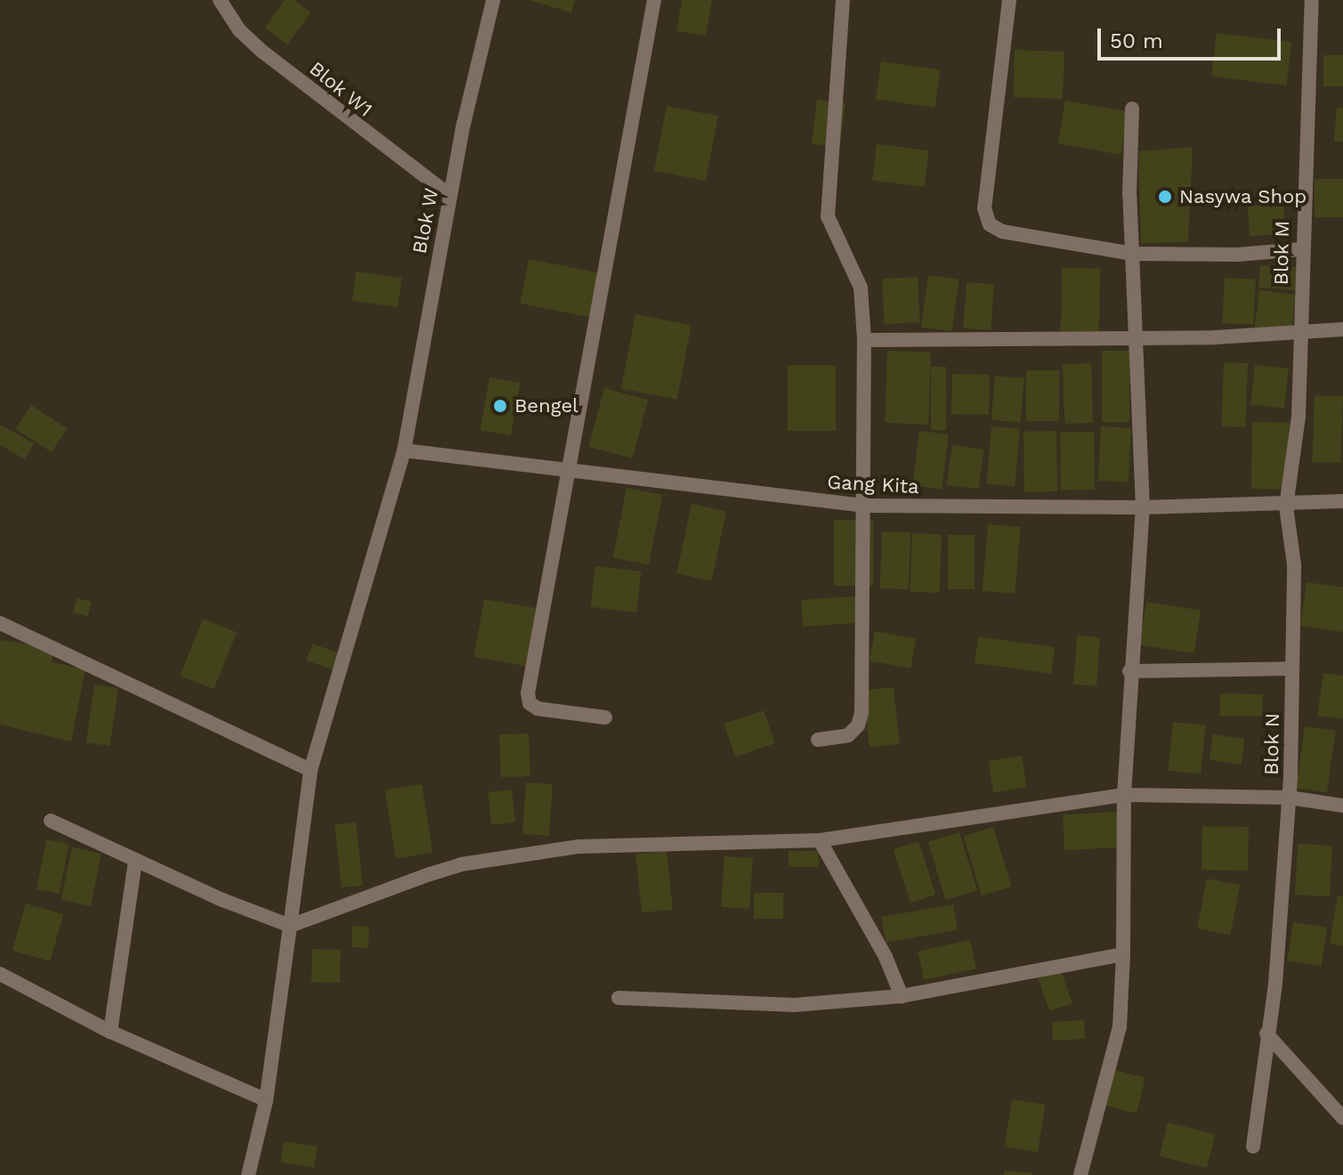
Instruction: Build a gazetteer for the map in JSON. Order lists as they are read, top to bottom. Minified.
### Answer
{"streets":{"street":["Blok W1","Blok W","Blok M","Gang Kita","Blok N"]},"crossings":[["Blok W1","Blok W"],["Blok W","Gang Kita"],["Blok M","Gang Kita"],["Blok M","Blok N"],["Gang Kita","Blok N"]],"places":["Nasywa Shop","Bengel"],"scale_bar":"50 m"}
